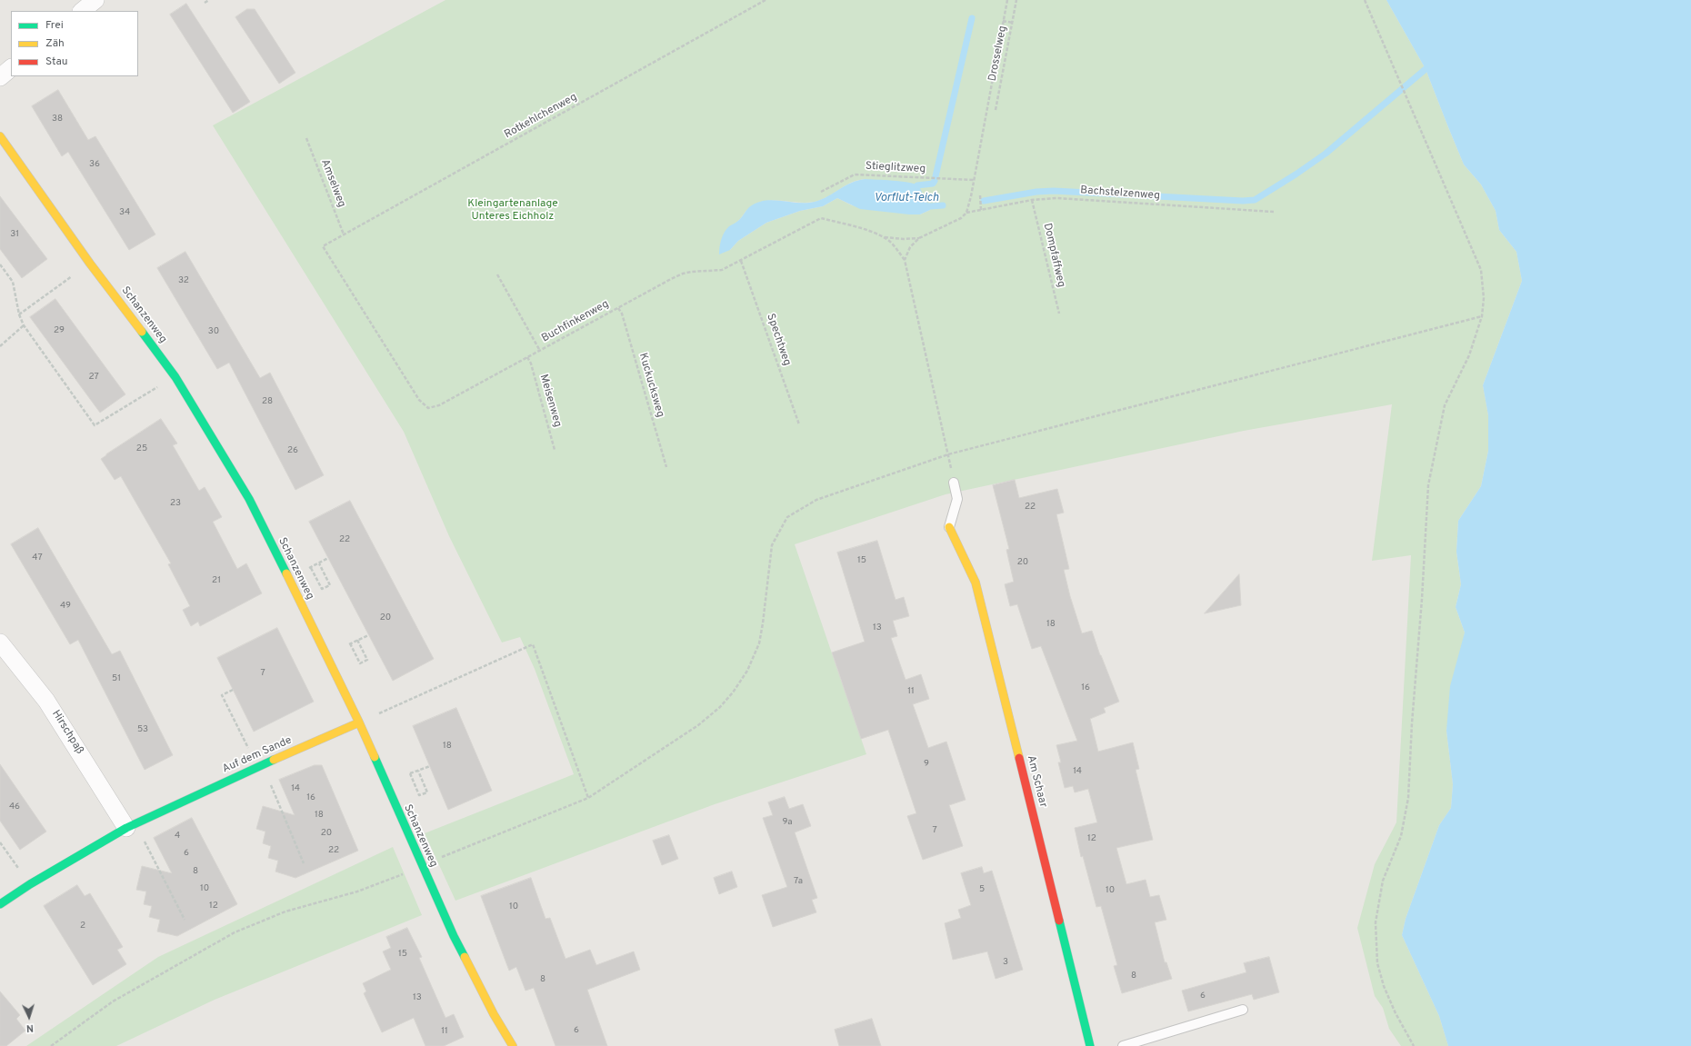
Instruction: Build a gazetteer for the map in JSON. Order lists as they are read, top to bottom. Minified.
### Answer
{"streets":{"street":["Schanzenweg","Hirschpaß","Auf dem Sande","Am Schaar"],"path":["Drosselweg","Rotkehlchenweg","Stieglitzweg","Amselweg","Bachstelzenweg","Dompfaffweg","Buchfinkenweg","Spechtweg","Kuckucksweg","Meisenweg"]},"crossings":[["Rotkehlchenweg","Amselweg"],["Rotkehlchenweg","Buchfinkenweg"],["Bachstelzenweg","Dompfaffweg"],["Schanzenweg","Auf dem Sande"],["Buchfinkenweg","Spechtweg"],["Buchfinkenweg","Kuckucksweg"],["Buchfinkenweg","Meisenweg"],["Hirschpaß","Auf dem Sande"]],"water":["Vorflut-Teich"],"parks":["Kleingartenanlage Unteres Eichholz"],"house_numbers":["38","36","34","31","32","29","30","27","28","25","26","23","22","22","47","15","20","21","49","20","18","13","7","51","16","11","53","18","9","14","14","16","46","18","9a","7","20","4","12","22","6","8","7a","10","5","10","12","10","2","15","3","8","8","6","13","6","11"],"legend":["Frei","Zäh","Stau"],"north":"bottom"}
